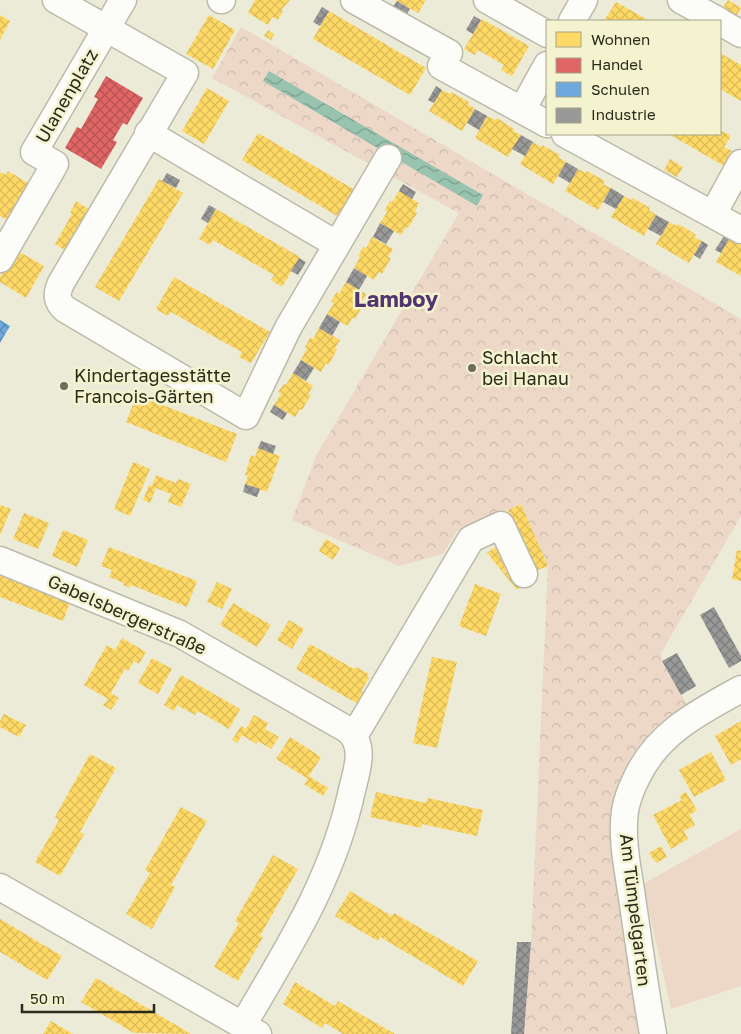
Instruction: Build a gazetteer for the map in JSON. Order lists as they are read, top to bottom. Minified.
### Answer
{"streets":{"street":["Ulanenplatz","Gabelsbergerstraße","Am Tümpelgarten"]},"districts":["Lamboy"],"places":["Schlacht bei Hanau","Kindertagesstätte Francois-Gärten"],"legend":["Wohnen","Handel","Schulen","Industrie"],"scale_bar":"50 m"}
